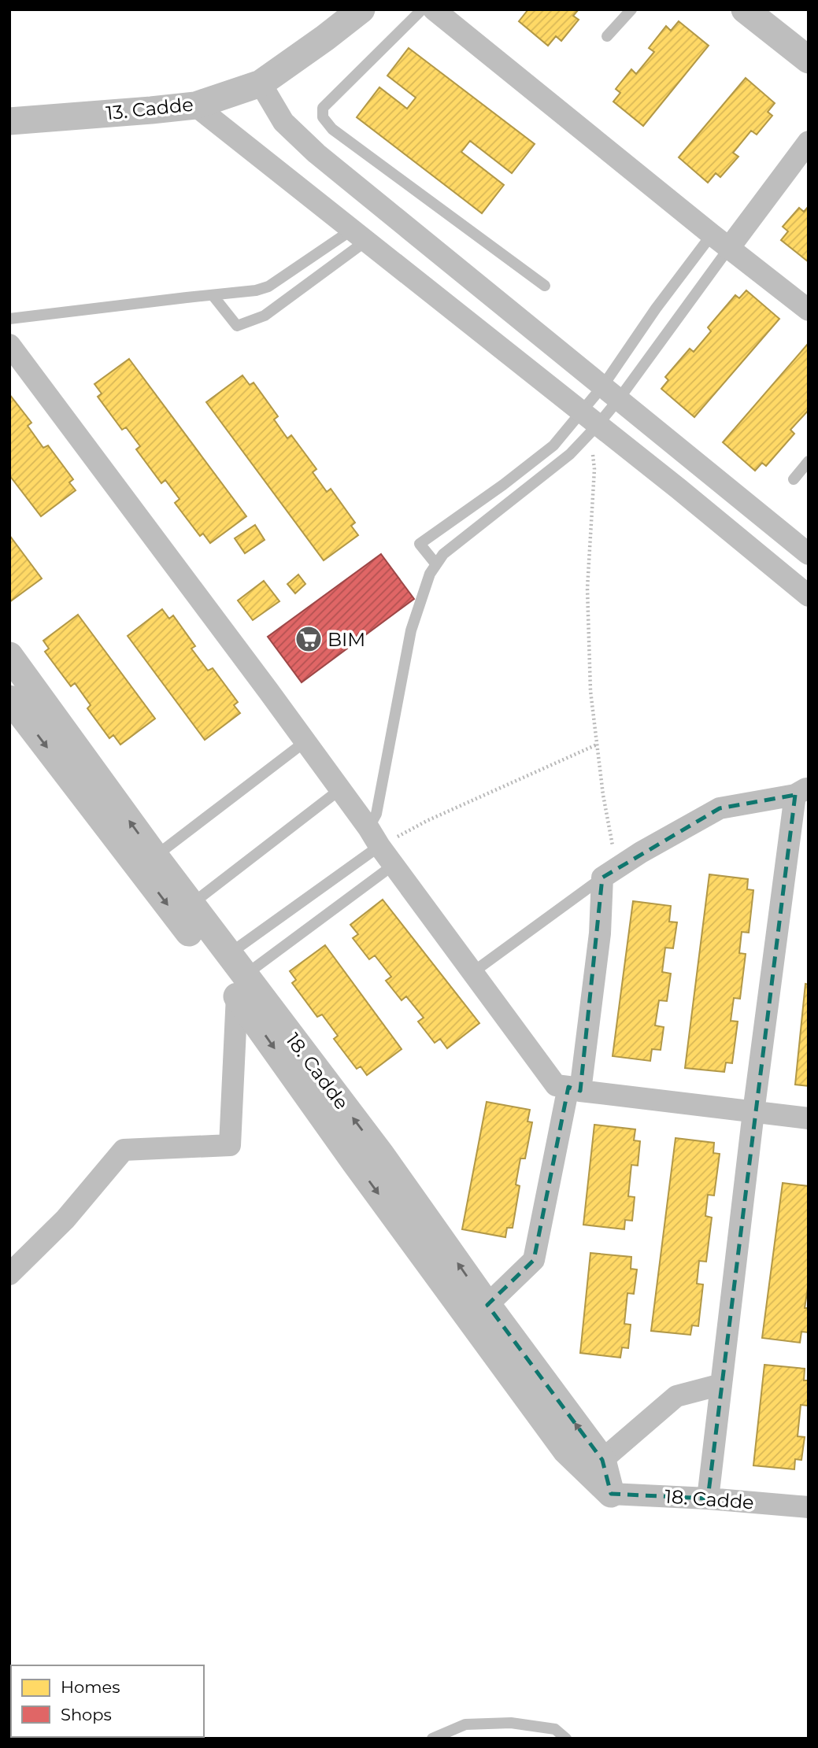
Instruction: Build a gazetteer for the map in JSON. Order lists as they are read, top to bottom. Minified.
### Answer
{"streets":{"street":["13. Cadde","18. Cadde"]},"places":{"supermarket":["BIM"]},"legend":["Homes","Shops"]}
